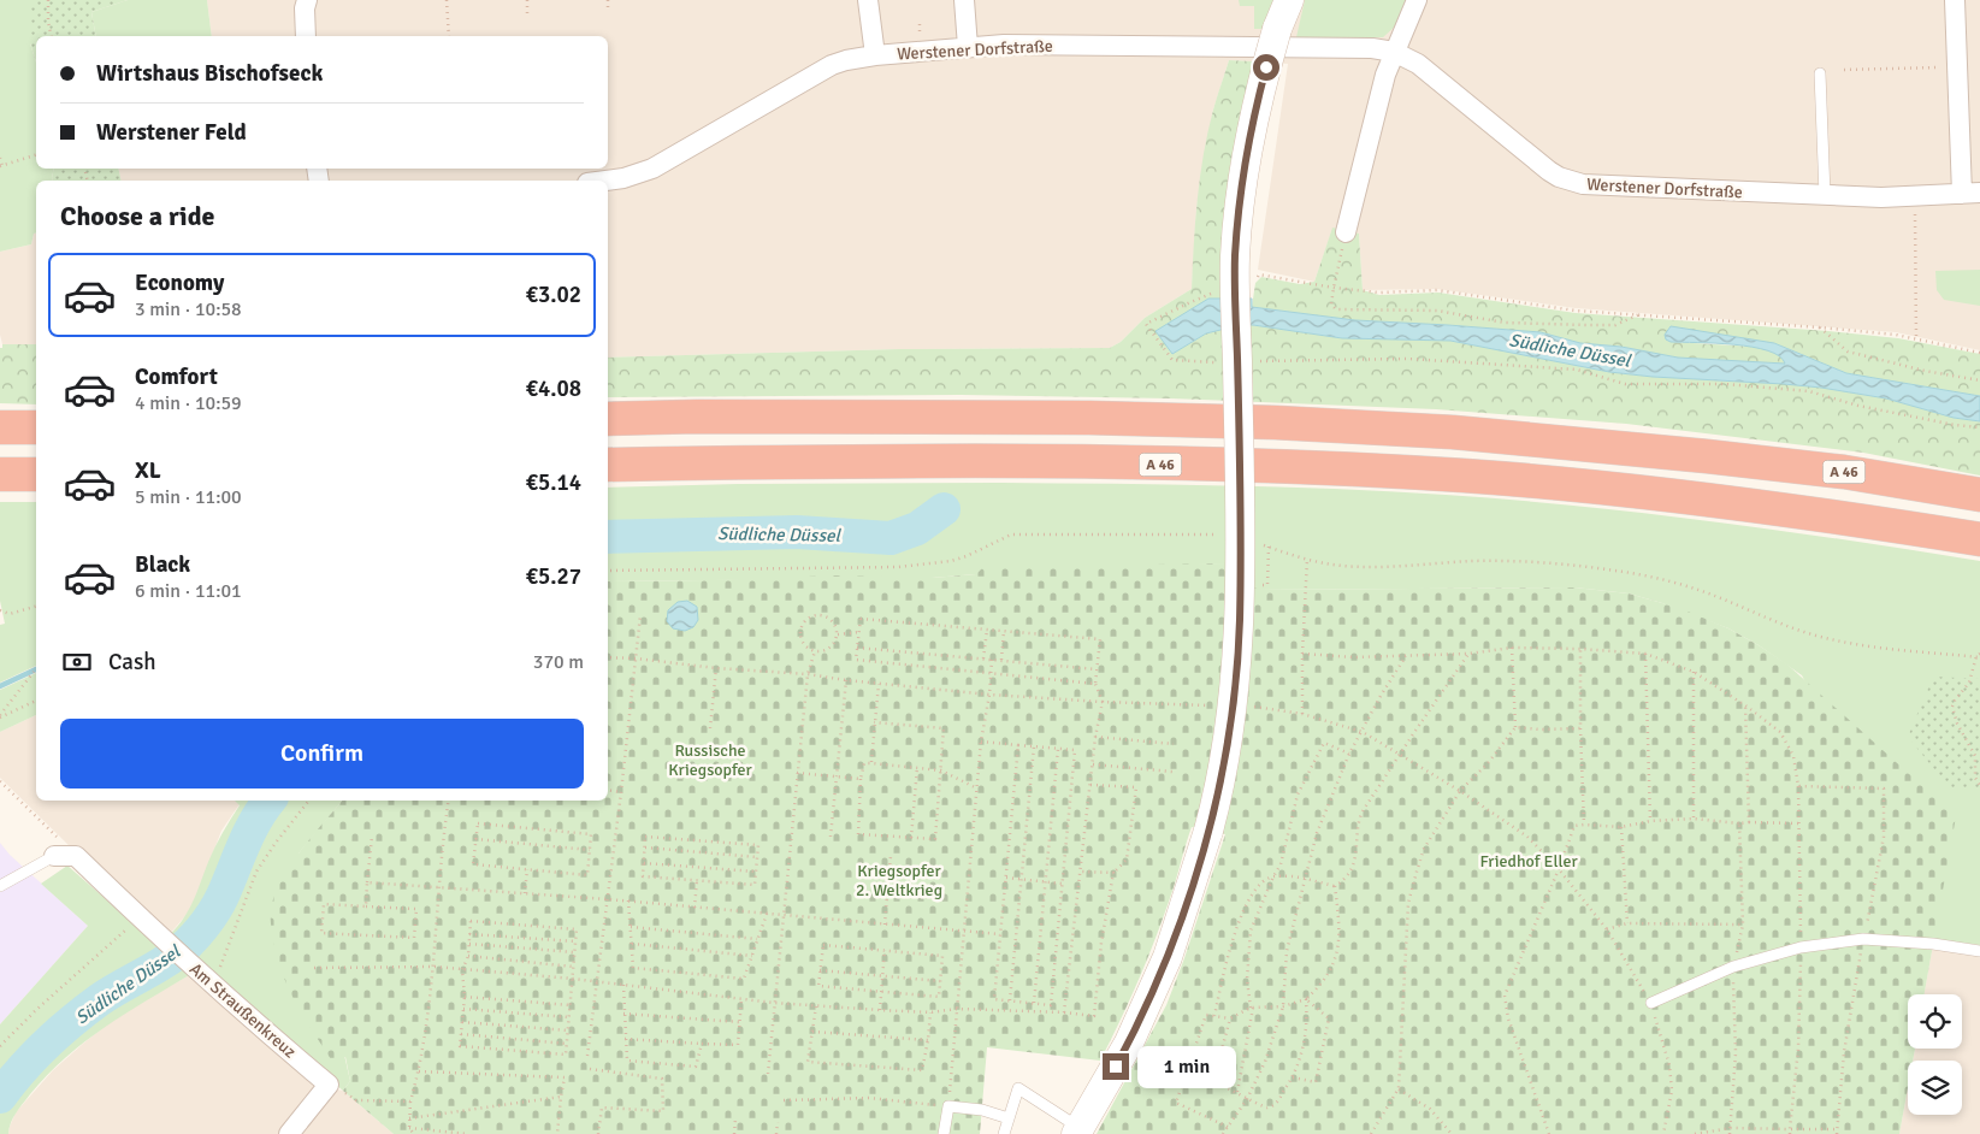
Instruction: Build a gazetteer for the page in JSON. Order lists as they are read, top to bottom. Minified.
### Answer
{"streets":{"highway":["A 46"],"street":["Werstener Dorfstraße","Am Straußenkreuz"]},"water":["Südliche Düssel"],"parks":["Russische Kriegsopfer","Friedhof Eller","Kriegsopfer 2. Weltkrieg"],"page":{"banner":["Wirtshaus Bischofseck","Werstener Feld"],"heading":"Choose a ride","list":[{"name":"Economy","note":"3 min · 10:58","value":"€3.02"},{"name":"Comfort","note":"4 min · 10:59","value":"€4.08"},{"name":"XL","note":"5 min · 11:00","value":"€5.14"},{"name":"Black","note":"6 min · 11:01","value":"€5.27"}],"pay":["Cash","370 m"],"buttons":"Confirm","bubble":"1 min"}}
